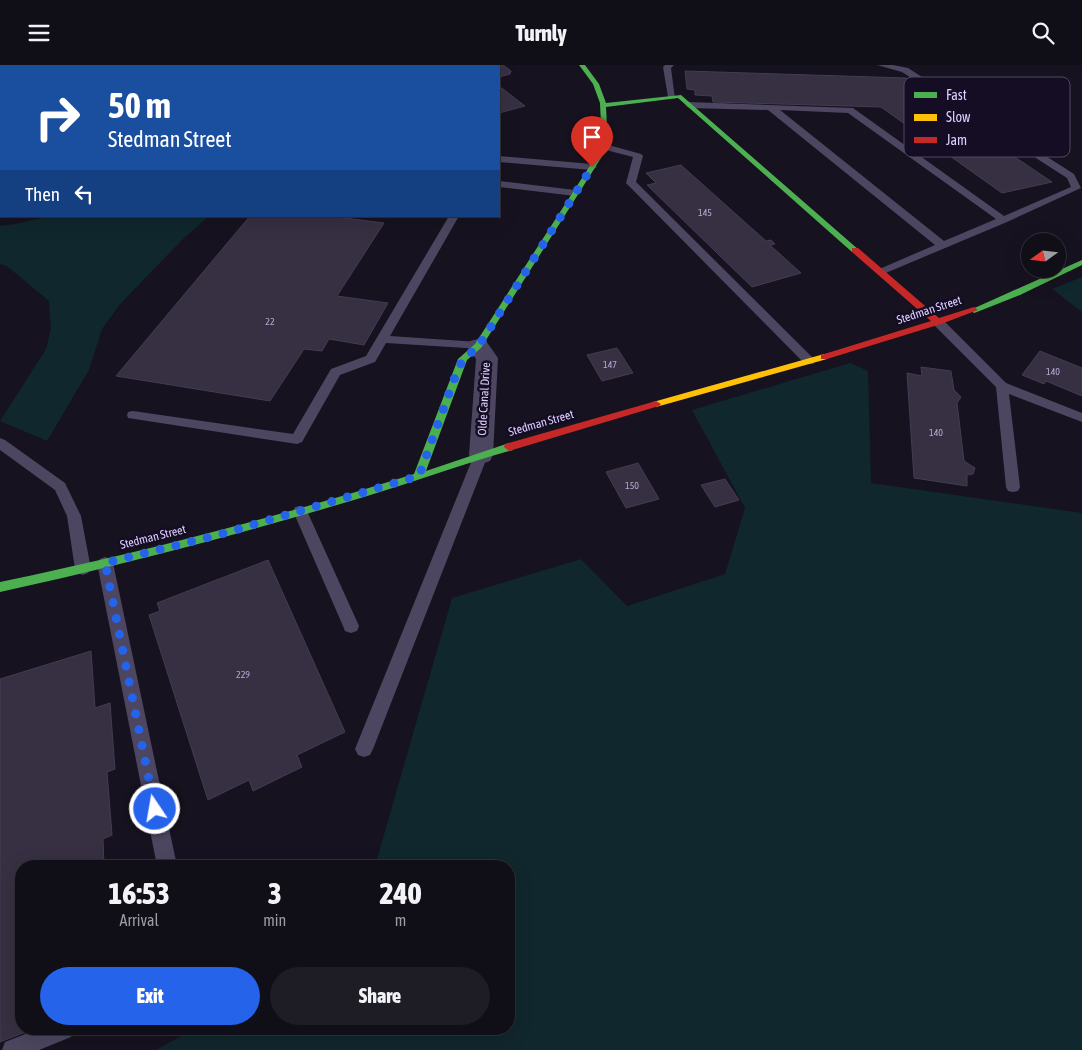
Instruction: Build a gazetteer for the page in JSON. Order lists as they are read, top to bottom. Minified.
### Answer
{"streets":{"street":["Stedman Street","Olde Canal Drive"]},"crossings":[["Stedman Street","Olde Canal Drive"]],"house_numbers":["145","22","147","140","140","150","229"],"legend":["Fast","Slow","Jam"],"north":"left","page":{"header":"Turnly","turn":["50 m","Stedman Street"],"then":"Then","eta":["16:53","Arrival","3","min","240","m"],"buttons":["Exit","Share"]}}
